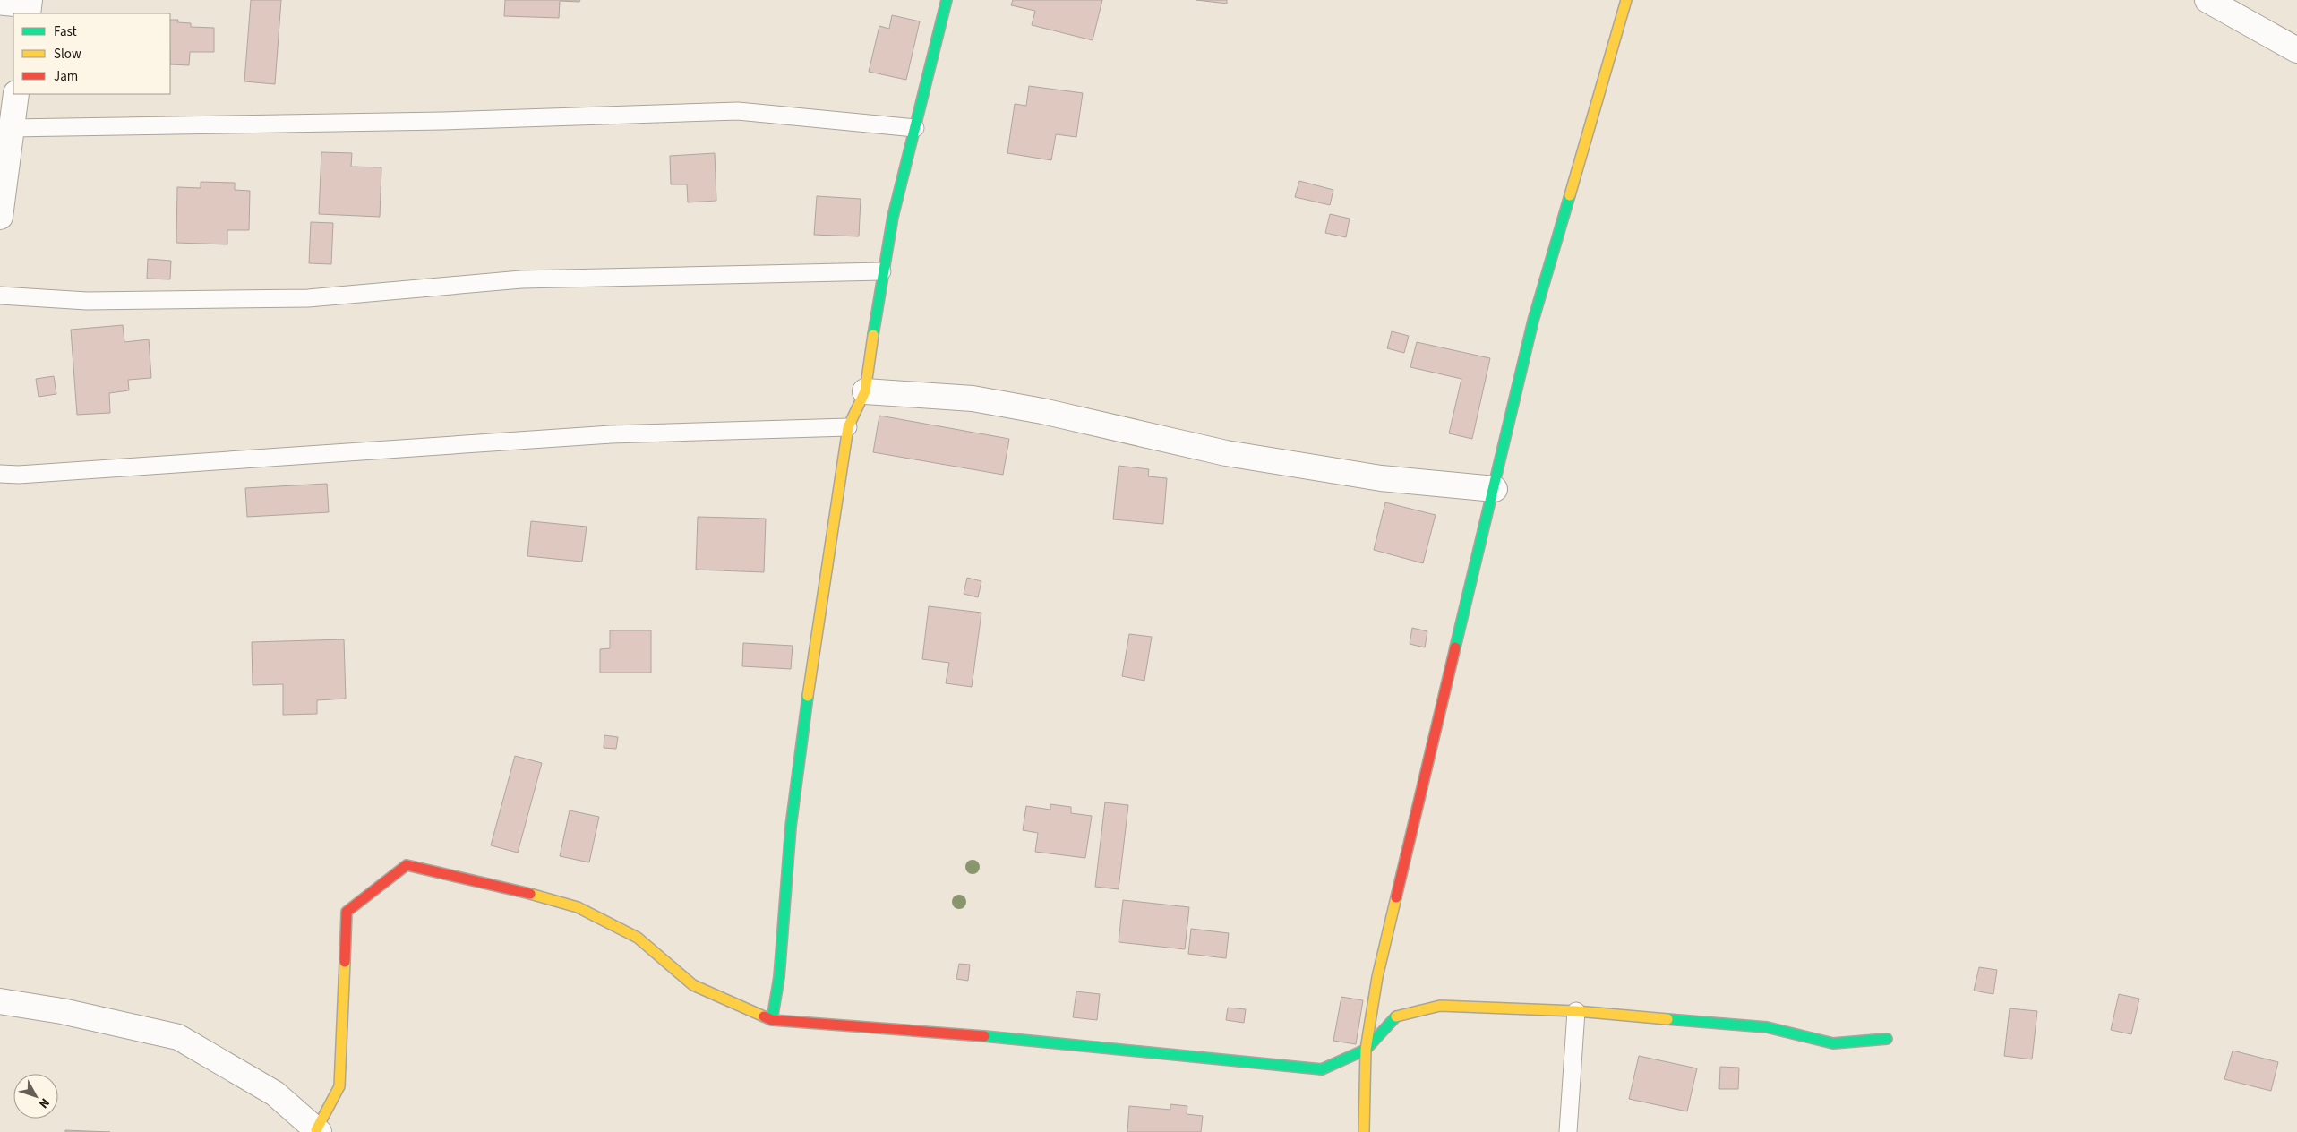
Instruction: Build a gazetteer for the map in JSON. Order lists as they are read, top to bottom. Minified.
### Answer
{"legend":["Fast","Slow","Jam"],"north":"bottom right"}
